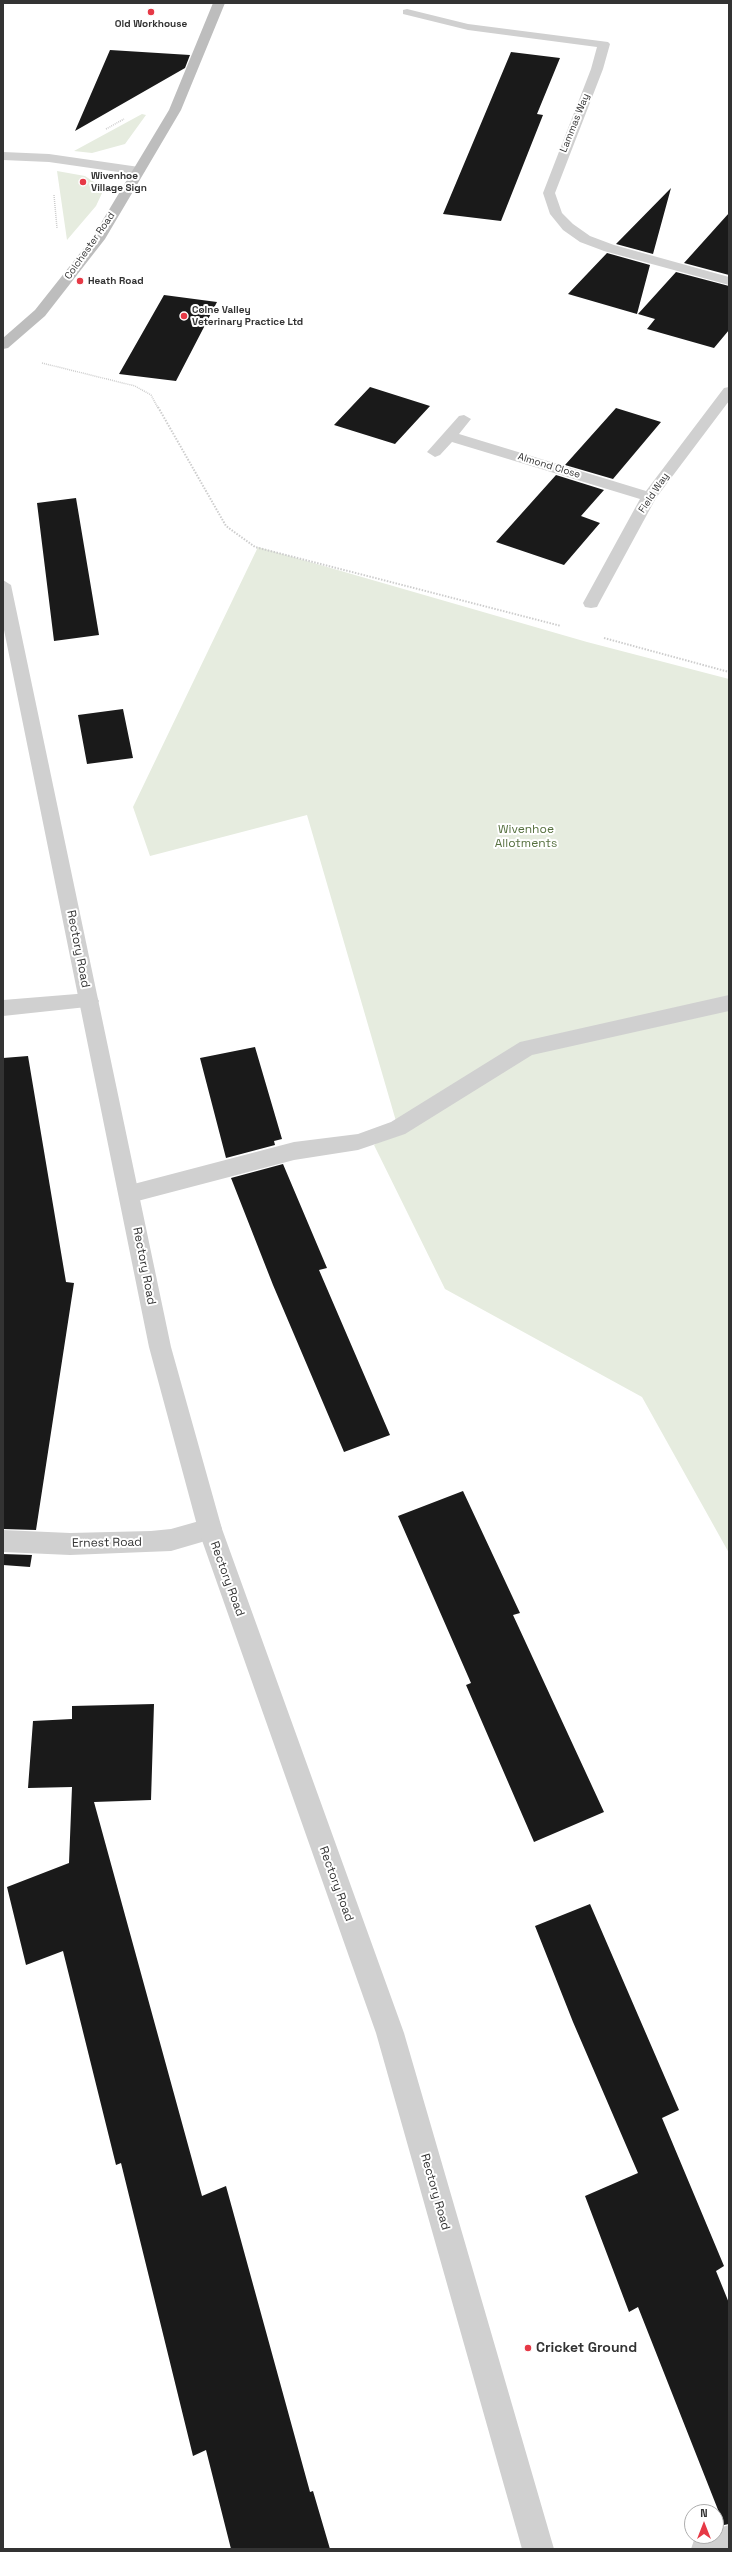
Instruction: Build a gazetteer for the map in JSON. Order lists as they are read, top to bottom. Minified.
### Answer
{"streets":{"main road":["Colchester Road"],"street":["Lammas Way","Almond Close","Field Way","Rectory Road","Ernest Road"]},"crossings":[["Almond Close","Field Way"],["Rectory Road","Ernest Road"]],"parks":["Wivenhoe Allotments"],"places":["Old Workhouse","Wivenhoe Village Sign","Heath Road","Colne Valley Veterinary Practice Ltd","Cricket Ground"],"north":"top"}
